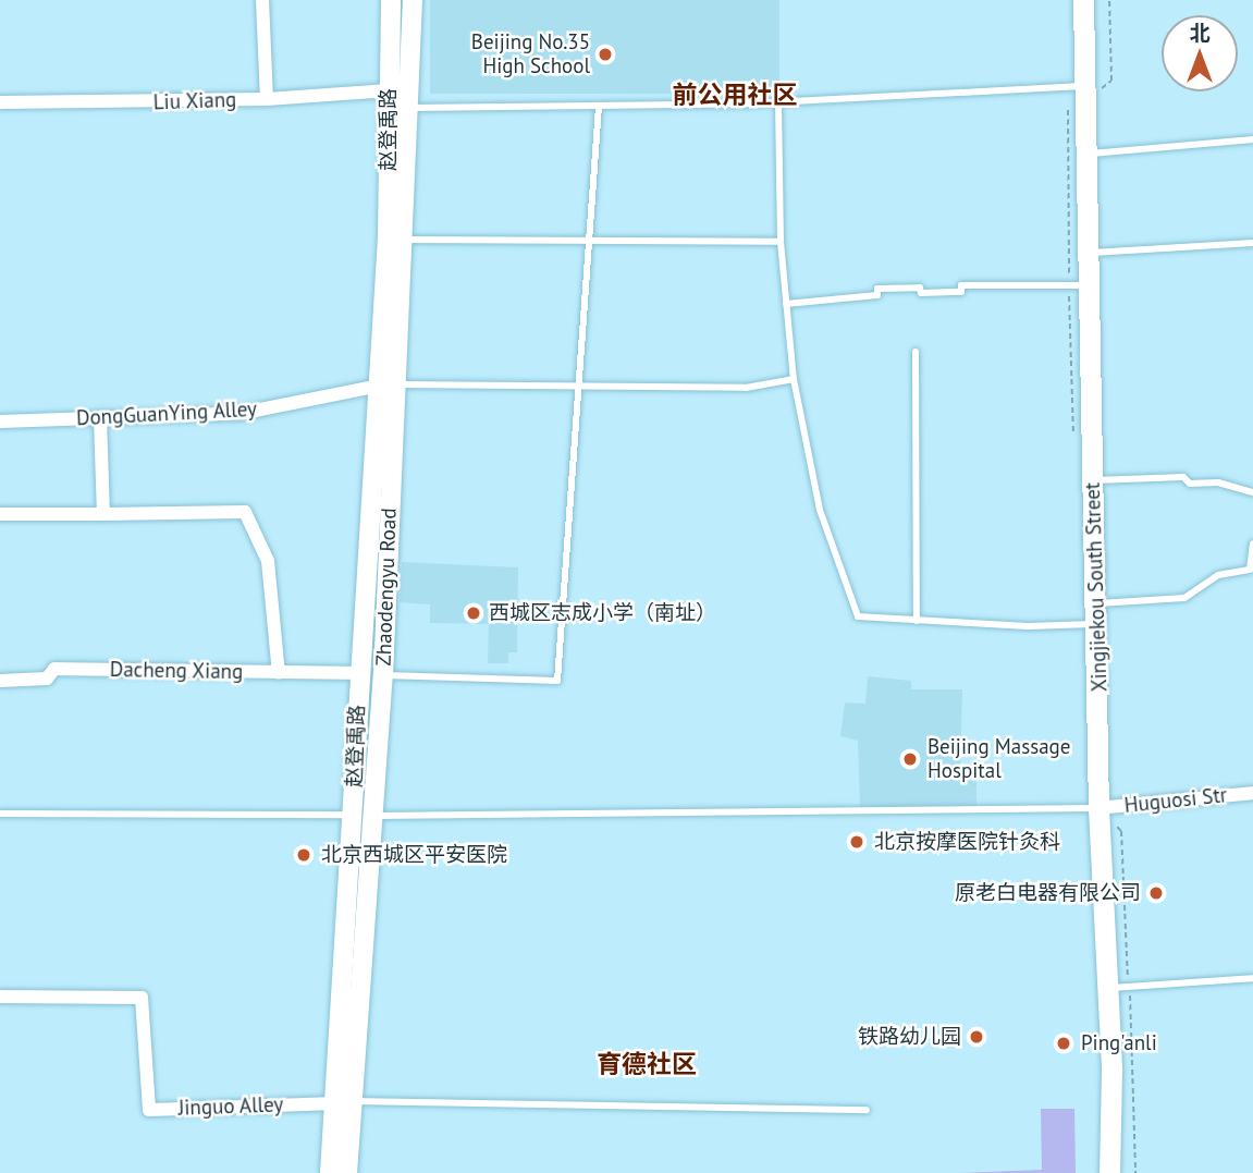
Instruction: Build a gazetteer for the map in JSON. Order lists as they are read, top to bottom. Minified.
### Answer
{"streets":{"main road":["赵登禹路","Zhaodengyu Road","Xingjiekou South Street"],"street":["Liu Xiang","DongGuanYing Alley","Dacheng Xiang","Huguosi Str","Jinguo Alley"]},"crossings":[["Liu Xiang","赵登禹路"],["赵登禹路","DongGuanYing Alley"],["赵登禹路","Zhaodengyu Road"],["赵登禹路","Dacheng Xiang"],["赵登禹路","Jinguo Alley"],["DongGuanYing Alley","Zhaodengyu Road"],["Xingjiekou South Street","Huguosi Str"]],"districts":["前公用社区","育德社区"],"places":["Beijing No.35 High School","西城区志成小学（南址）","Beijing Massage Hospital","北京按摩医院针灸科","北京西城区平安医院","原老白电器有限公司","铁路幼儿园","Ping'anli"],"north":"top"}
